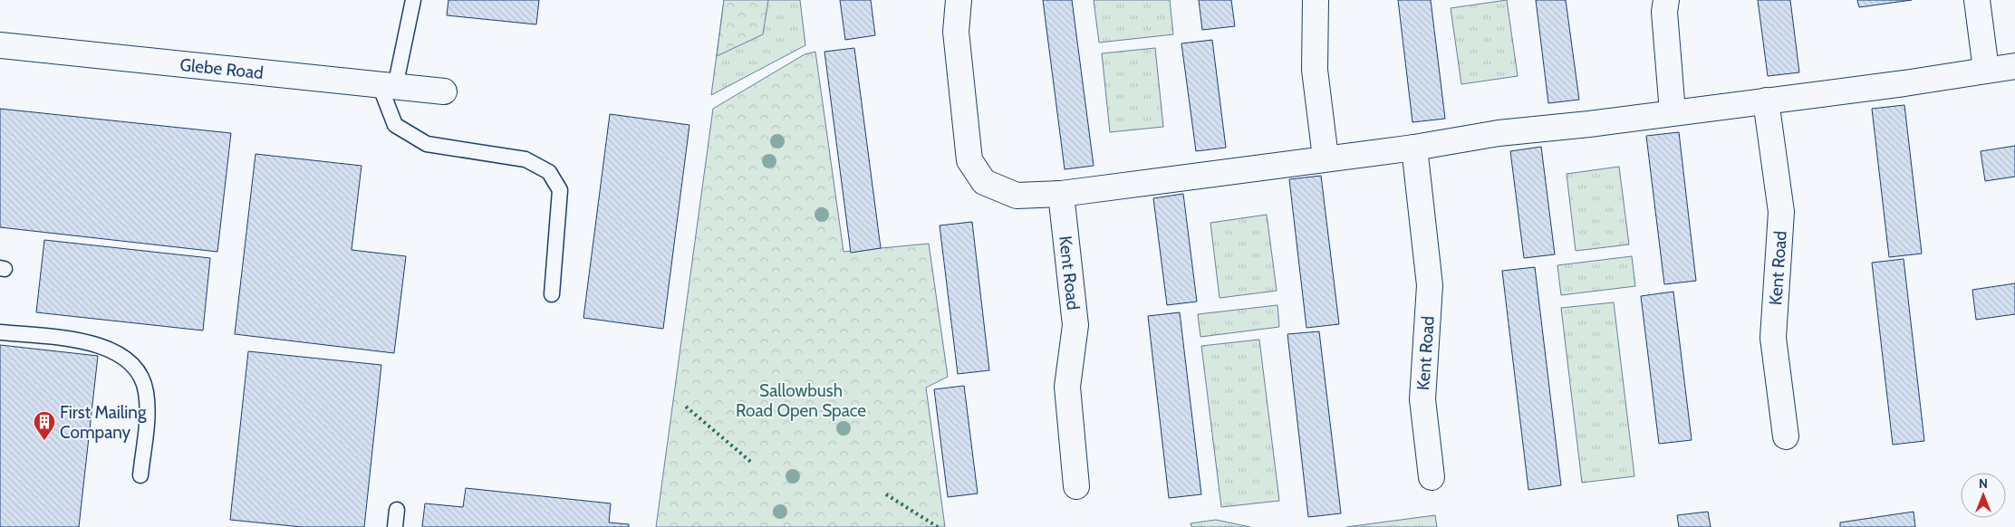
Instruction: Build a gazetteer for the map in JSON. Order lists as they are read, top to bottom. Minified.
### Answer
{"streets":{"street":["Glebe Road","Kent Road"]},"parks":["Sallowbush Road Open Space"],"places":{"building":["First Mailing Company"]},"north":"top"}
